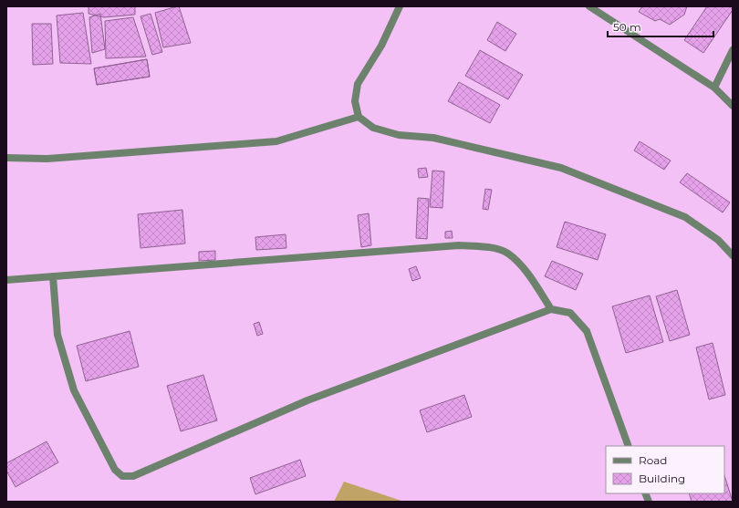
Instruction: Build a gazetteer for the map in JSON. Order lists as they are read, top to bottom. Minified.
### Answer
{"legend":["Road","Building"],"scale_bar":"50 m"}
